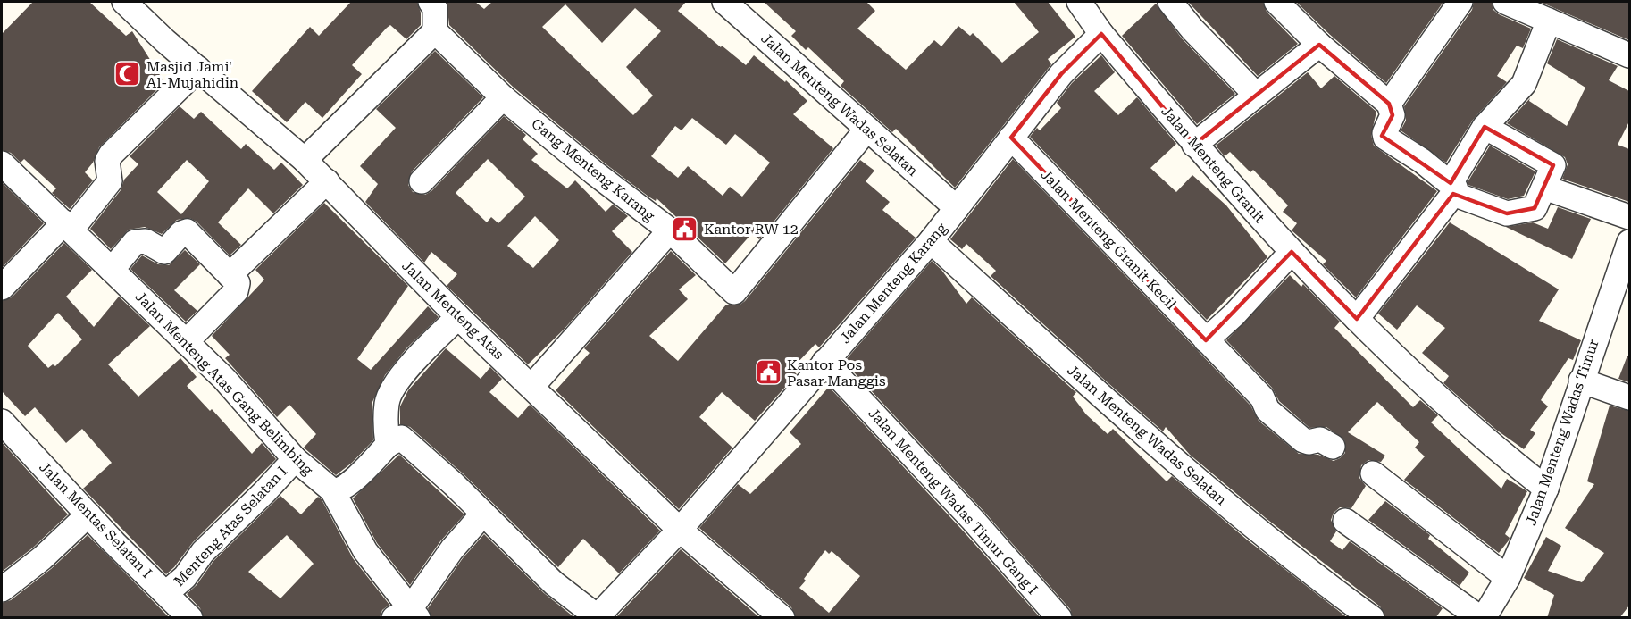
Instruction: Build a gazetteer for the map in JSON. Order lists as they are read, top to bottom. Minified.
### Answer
{"streets":{"street":["Jalan Menteng Wadas Selatan","Jalan Menteng Granit","Gang Menteng Karang","Jalan Menteng Granit Kecil","Jalan Menteng Karang","Jalan Menteng Atas","Jalan Menteng Atas Gang Belimbing","Jalan Menteng Wadas Timur","Jalan Menteng Wadas Timur Gang I","Jalan Mentas Selatan I","Menteng Atas Selatan I"]},"crossings":[["Jalan Menteng Wadas Selatan","Jalan Menteng Karang"],["Jalan Menteng Granit","Jalan Menteng Karang"],["Jalan Menteng Granit","Jalan Menteng Wadas Timur"],["Gang Menteng Karang","Jalan Menteng Atas"],["Jalan Menteng Granit Kecil","Jalan Menteng Karang"],["Jalan Menteng Karang","Jalan Menteng Atas"],["Jalan Menteng Karang","Jalan Menteng Wadas Timur Gang I"],["Jalan Menteng Atas Gang Belimbing","Menteng Atas Selatan I"],["Jalan Mentas Selatan I","Menteng Atas Selatan I"]],"places":{"mosque":["Masjid Jami' Al-Mujahidin"],"public building":["Kantor RW 12","Kantor Pos Pasar Manggis"]}}
